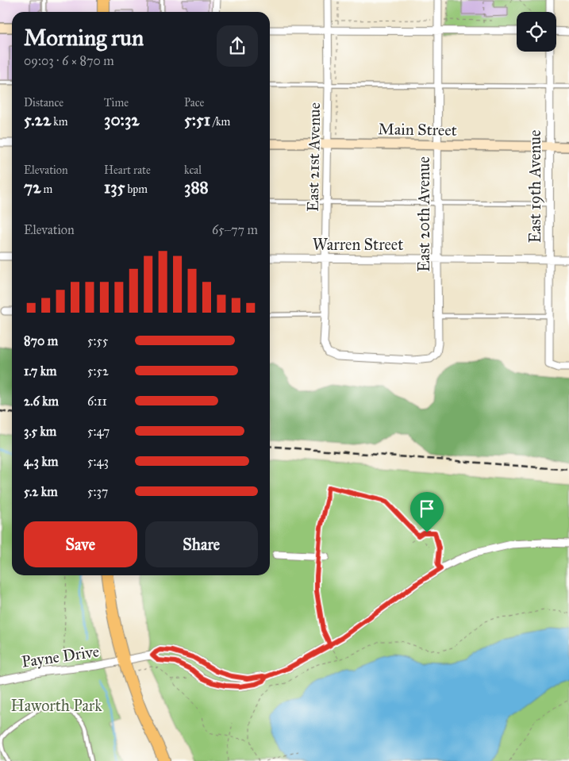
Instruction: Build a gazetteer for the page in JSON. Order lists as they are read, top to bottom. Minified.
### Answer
{"streets":{"street":["Main Street","East 21st Avenue","East 19th Avenue","East 20th Avenue","Warren Street","Payne Drive"]},"crossings":[["Main Street","East 21st Avenue"],["Main Street","East 19th Avenue"],["Main Street","East 20th Avenue"],["East 21st Avenue","East 20th Avenue"],["East 21st Avenue","Warren Street"],["East 19th Avenue","Warren Street"],["East 20th Avenue","Warren Street"]],"parks":["Haworth Park"],"page":{"heading":["Morning run","09:03 · 6 × 870 m"],"stats":[["Distance","5.22 km"],["Time","30:32"],["Pace","5:51 /km"],["Elevation","72 m"],["Heart rate","135 bpm"],["kcal","388"]],"chart":["Elevation","65–77 m"],"list":[{"name":"870 m","note":"5:55"},{"name":"1.7 km","note":"5:52"},{"name":"2.6 km","note":"6:11"},{"name":"3.5 km","note":"5:47"},{"name":"4.3 km","note":"5:43"},{"name":"5.2 km","note":"5:37"}],"buttons":["Save","Share"]}}
